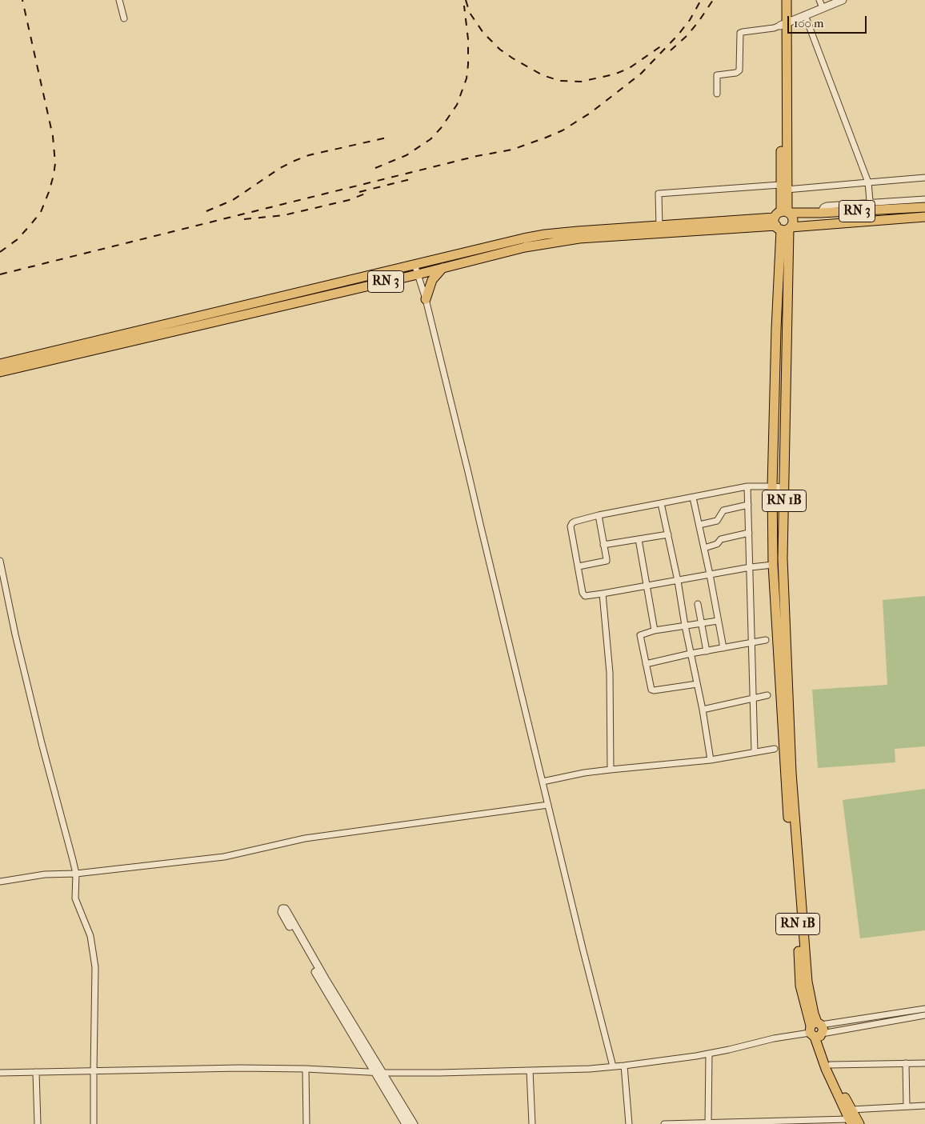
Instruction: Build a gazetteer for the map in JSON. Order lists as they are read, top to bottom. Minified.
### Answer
{"streets":{"main road":["RN 3","RN 1B"]},"crossings":[["RN 3","RN 1B"]],"scale_bar":"100 m"}
